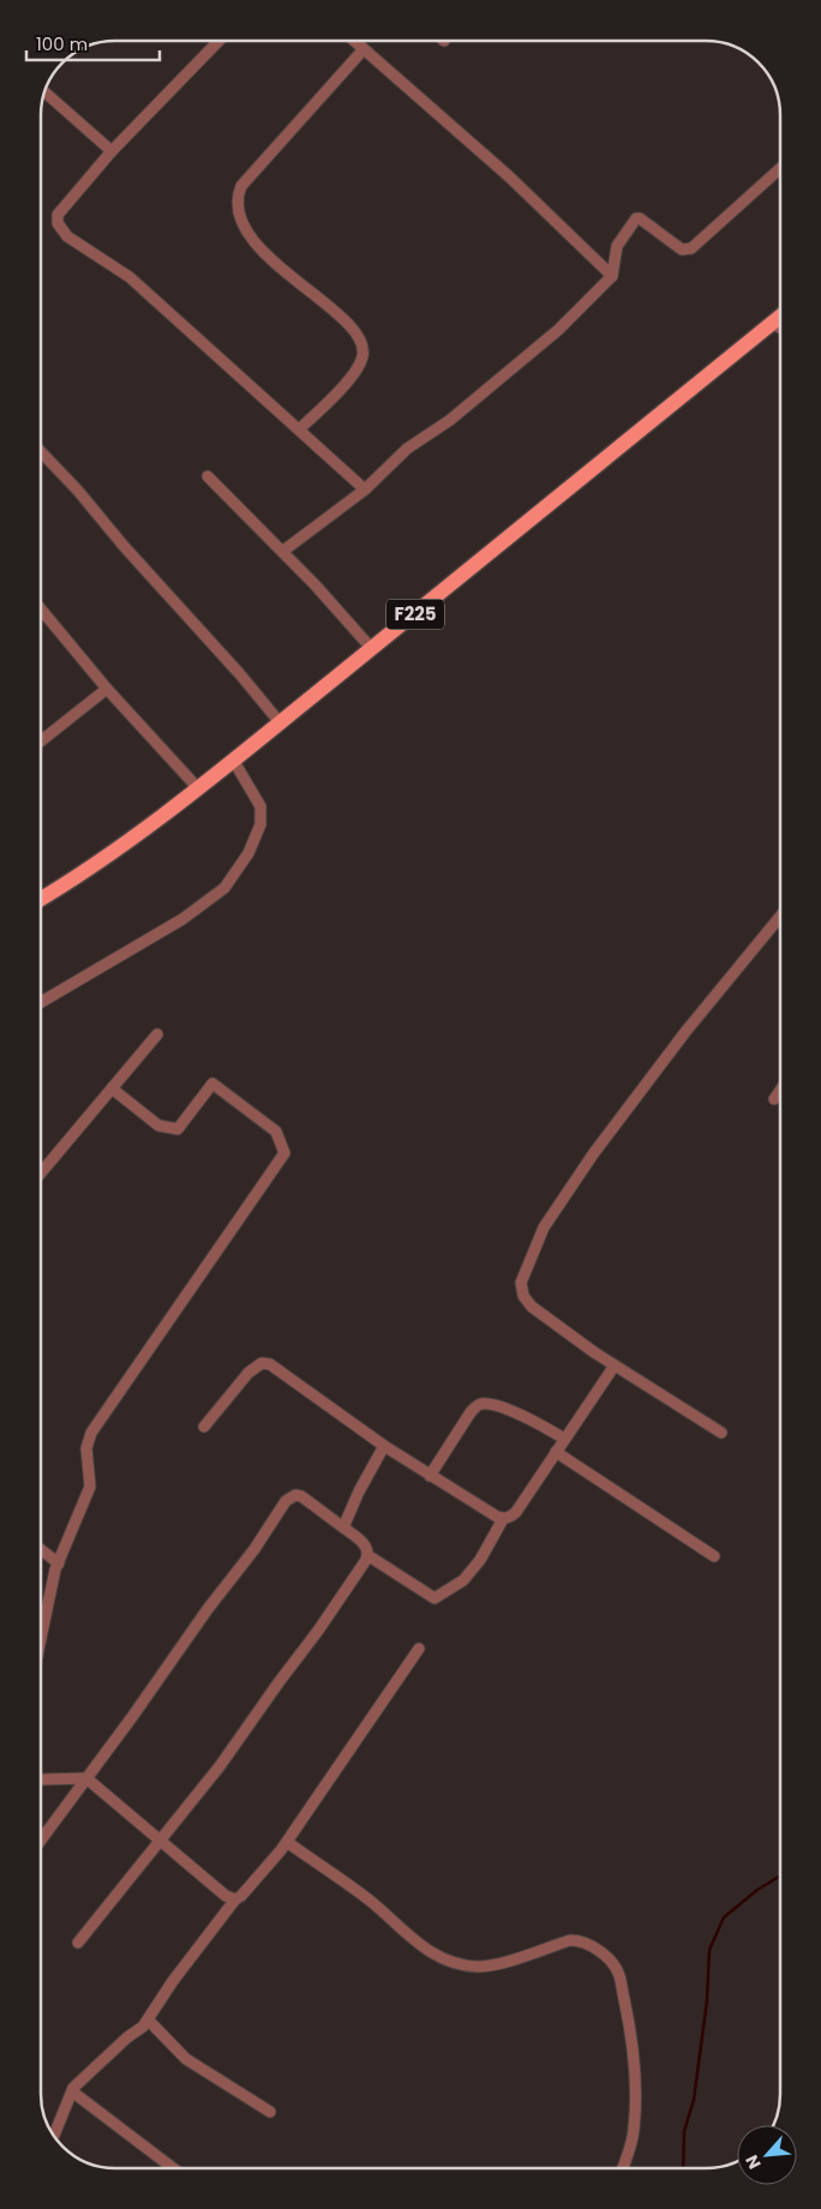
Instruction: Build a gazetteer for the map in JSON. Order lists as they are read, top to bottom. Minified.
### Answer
{"streets":{"main road":["F225"]},"scale_bar":"100 m","north":"bottom left"}
